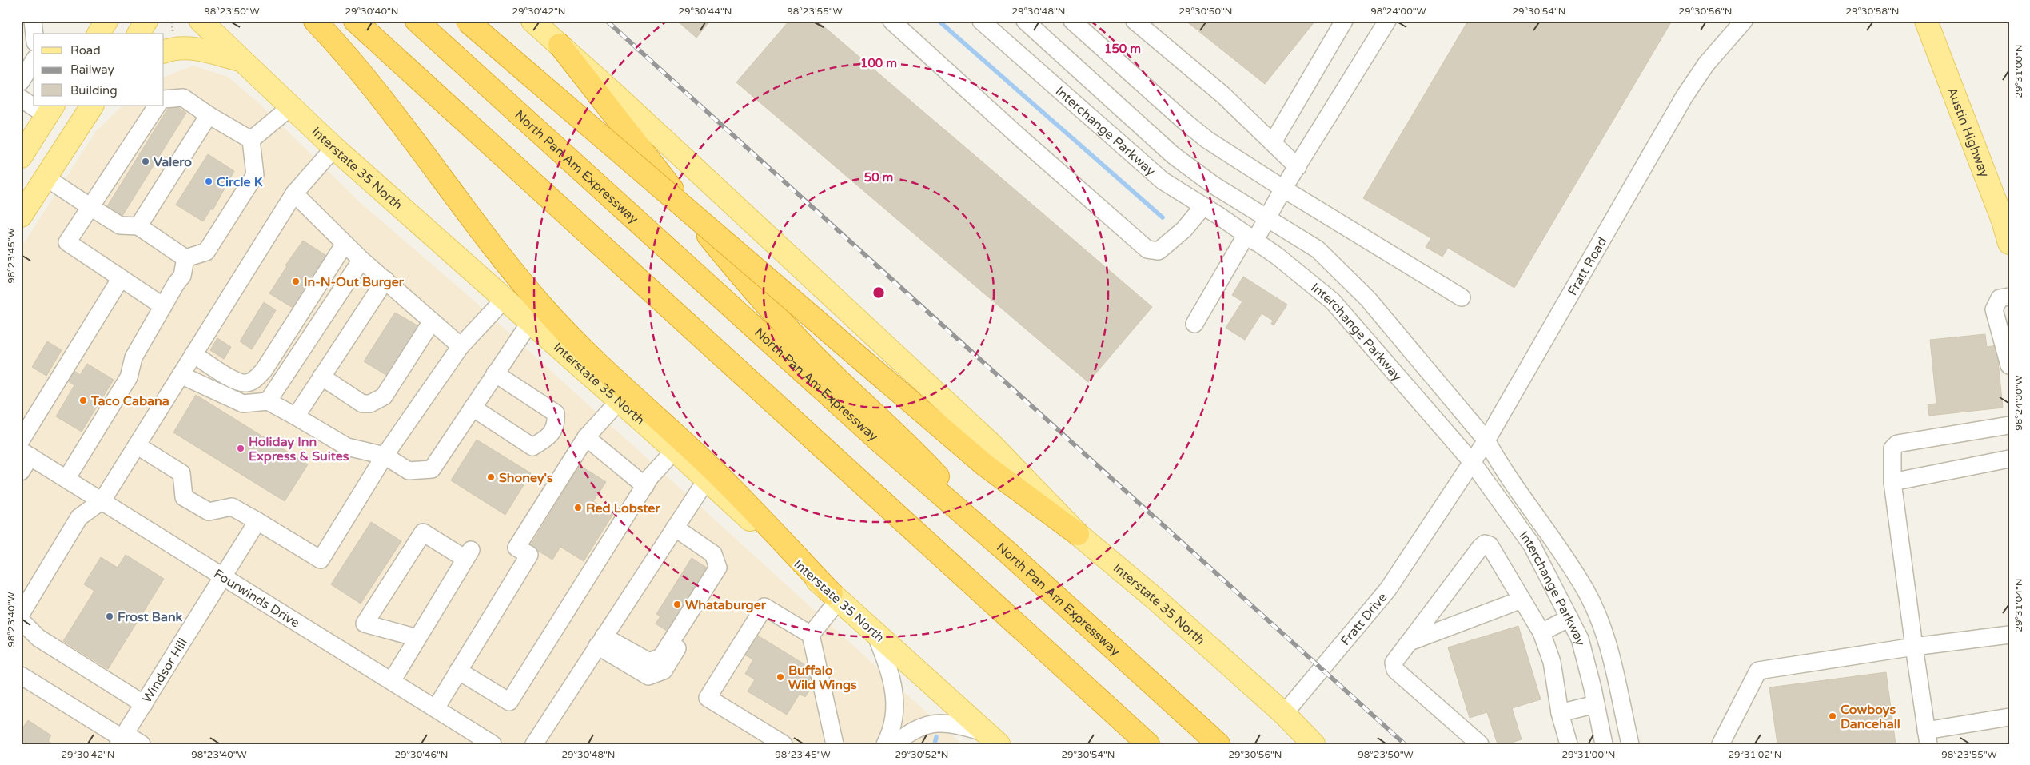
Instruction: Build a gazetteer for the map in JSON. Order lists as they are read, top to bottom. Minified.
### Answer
{"streets":{"highway":["North Pan Am Expressway"],"main road":["Austin Highway","Interstate 35 North"],"street":["Interchange Parkway","Fratt Road","Fourwinds Drive","Fratt Drive","Windsor Hill"]},"crossings":[["Interchange Parkway","Fratt Road"],["Interstate 35 North","Fratt Drive"],["Fratt Road","Fratt Drive"],["Fourwinds Drive","Windsor Hill"]],"places":["Valero","Circle K","In-N-Out Burger","Taco Cabana","Holiday Inn Express & Suites","Shoney's","Red Lobster","Whataburger","Frost Bank","Buffalo Wild Wings","Cowboys Dancehall"],"legend":["Road","Railway","Building"],"coordinates":["98°23'50\"W","29°30'40\"N","29°30'42\"N","29°30'44\"N","98°23'55\"W","29°30'48\"N","29°30'50\"N","98°24'00\"W","29°30'54\"N","29°30'56\"N","29°30'58\"N","29°31'00\"N","98°23'45\"W","29°31'04\"N","98°23'40\"W","29°30'46\"N","29°30'52\"N","29°31'02\"N"],"rings":["150 m","100 m","50 m"]}
